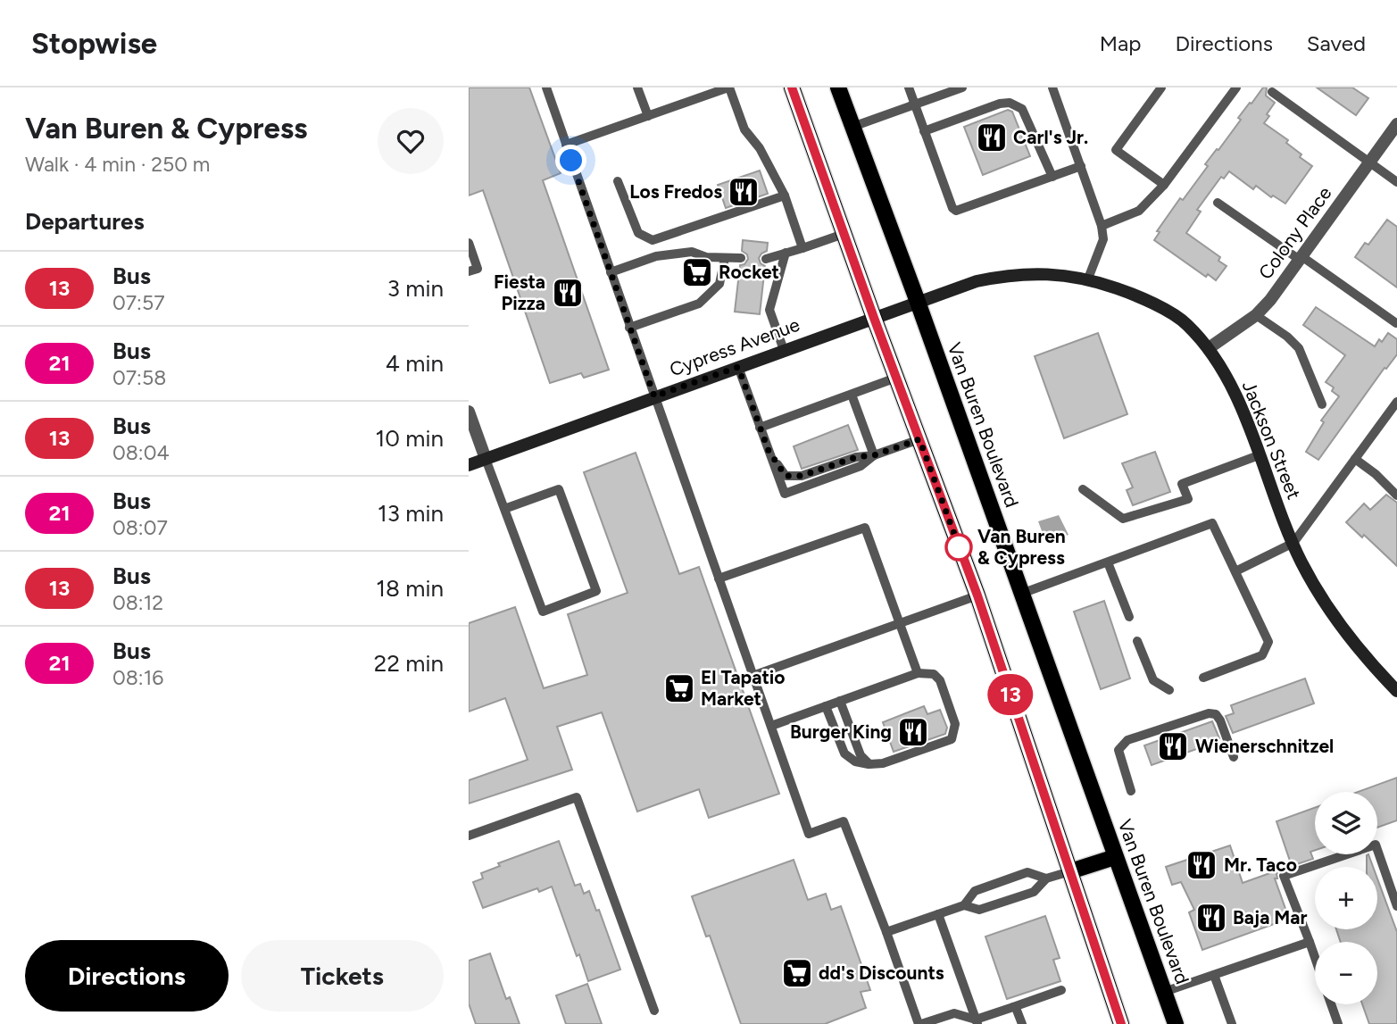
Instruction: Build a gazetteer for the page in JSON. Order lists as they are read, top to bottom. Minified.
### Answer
{"streets":{"main road":["Cypress Avenue","Van Buren Boulevard","Jackson Street"],"street":["Colony Place"]},"crossings":[["Colony Place","Jackson Street"],["Cypress Avenue","Jackson Street"],["Van Buren Boulevard","Jackson Street"]],"places":{"restaurant":["Carl's Jr.","Los Fredos","Fiesta Pizza","Burger King","Wienerschnitzel","Mr. Taco","Baja Mar"],"supermarket":["Rocket","El Tapatio Market","dd's Discounts"],"other":["Van Buren & Cypress"]},"lines":["bus line 13"],"page":{"header":"Stopwise","nav":["Map","Directions","Saved"],"heading":[["Van Buren & Cypress","Walk · 4 min · 250 m"],"Departures"],"on_map":"13","list":[{"mark":"13","name":"Bus","note":"07:57","value":"3 min"},{"mark":"21","name":"Bus","note":"07:58","value":"4 min"},{"mark":"13","name":"Bus","note":"08:04","value":"10 min"},{"mark":"21","name":"Bus","note":"08:07","value":"13 min"},{"mark":"13","name":"Bus","note":"08:12","value":"18 min"},{"mark":"21","name":"Bus","note":"08:16","value":"22 min"}],"map_buttons":["+","−"],"buttons":["Directions","Tickets"]}}
